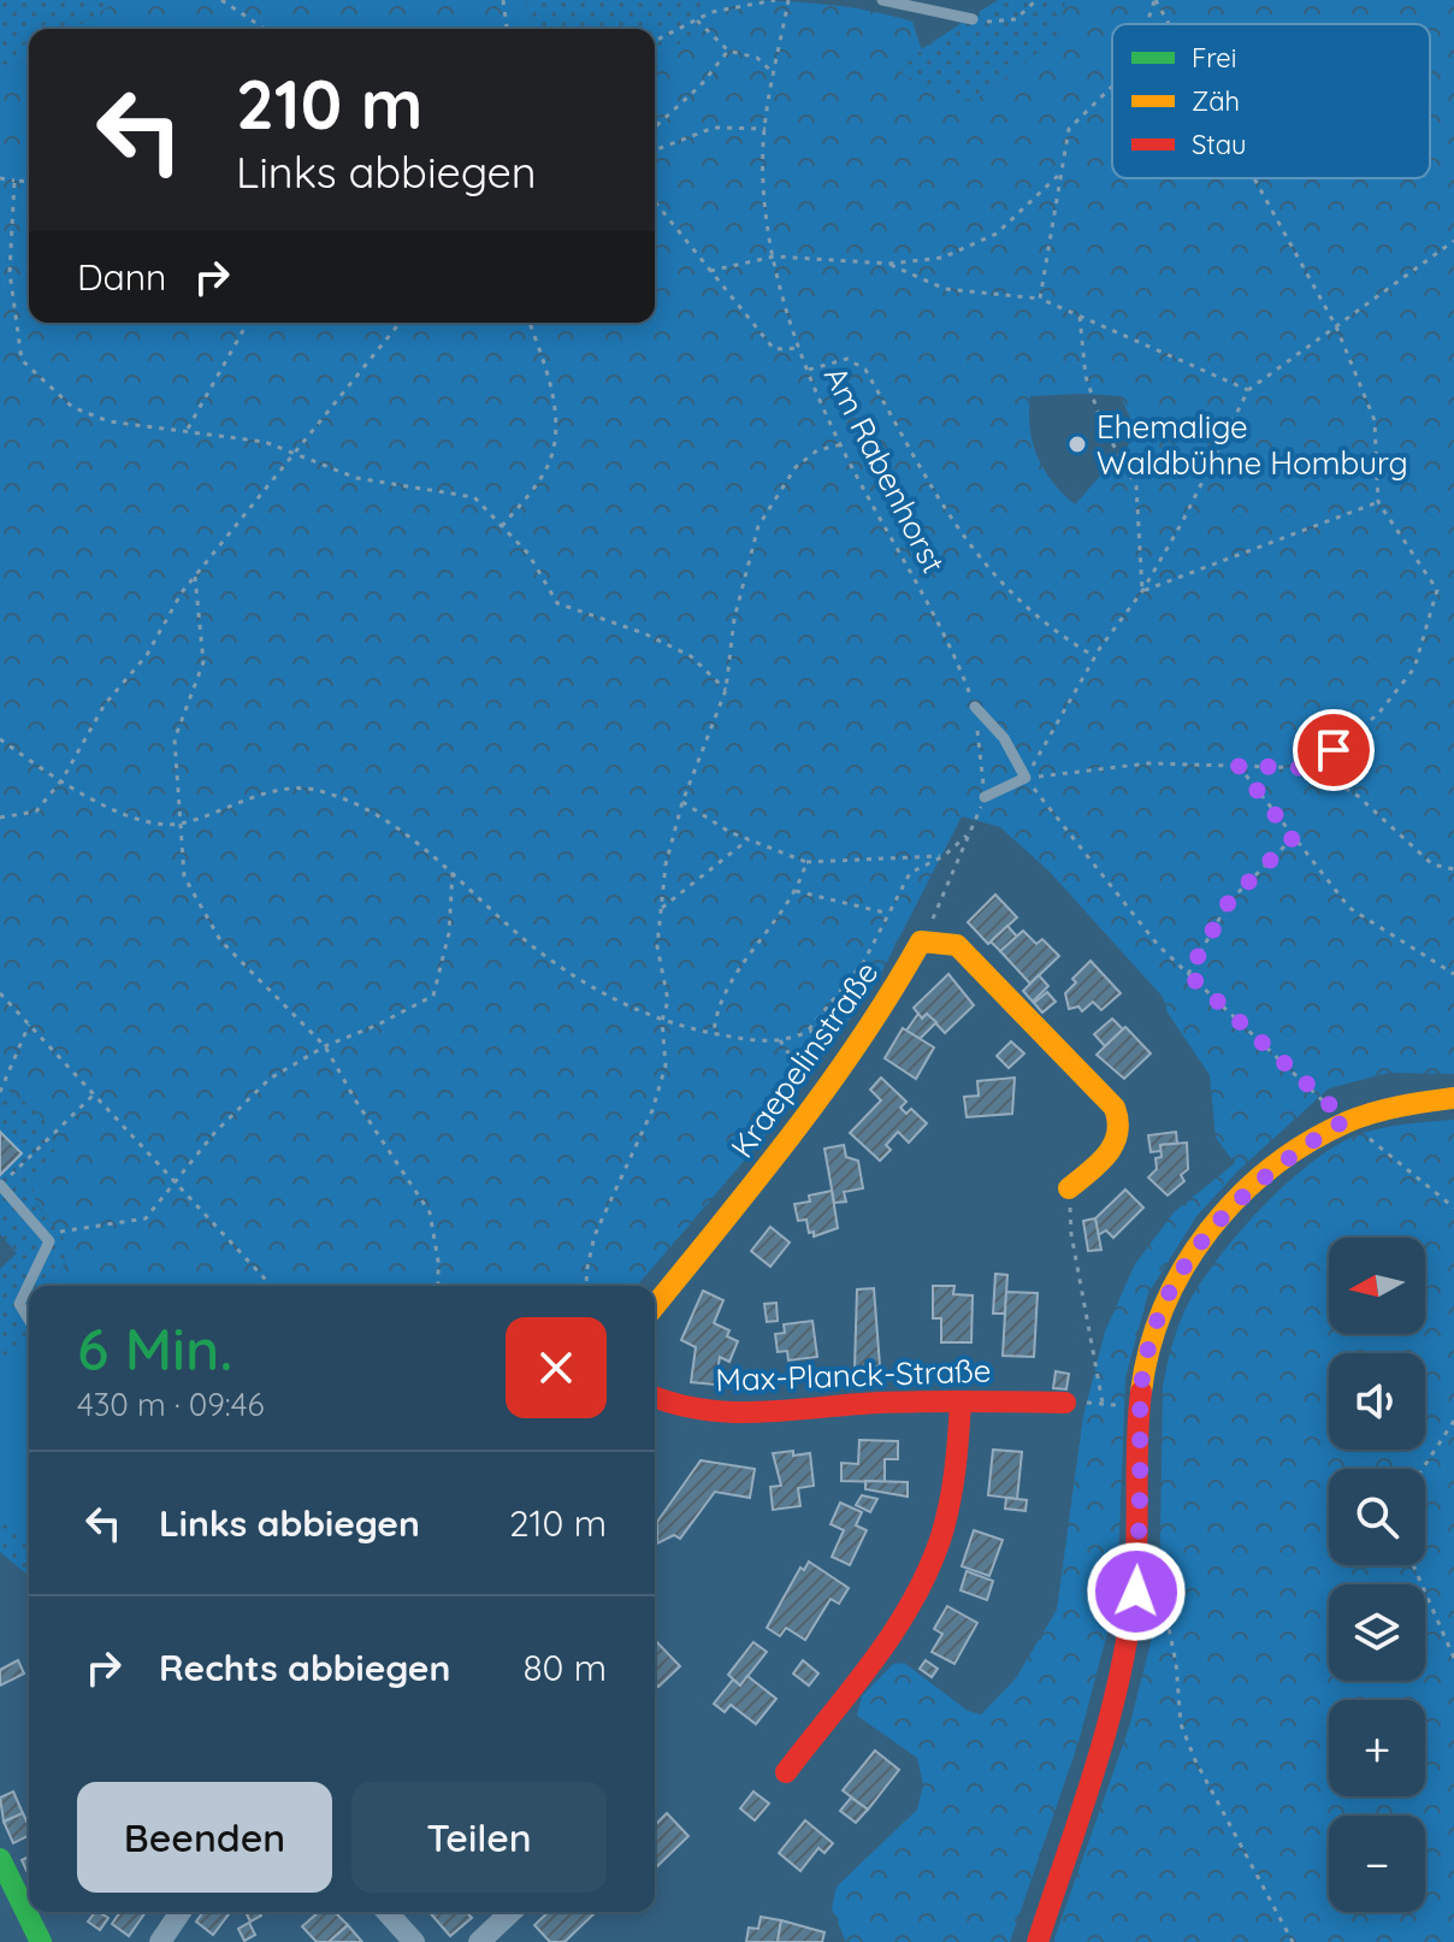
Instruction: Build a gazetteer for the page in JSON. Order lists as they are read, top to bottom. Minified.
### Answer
{"streets":{"street":["Kraepelinstraße","Max-Planck-Straße"],"path":["Am Rabenhorst"]},"crossings":[["Am Rabenhorst","Kraepelinstraße"]],"places":["Ehemalige Waldbühne Homburg"],"legend":["Frei","Zäh","Stau"],"north":"left","page":{"turn":["210 m","Links abbiegen"],"then":"Dann","map_buttons":["+","−"],"heading":["6 Min.","430 m · 09:46"],"list":[{"name":"Links abbiegen","value":"210 m"},{"name":"Rechts abbiegen","value":"80 m"}],"buttons":["Beenden","Teilen"]}}
